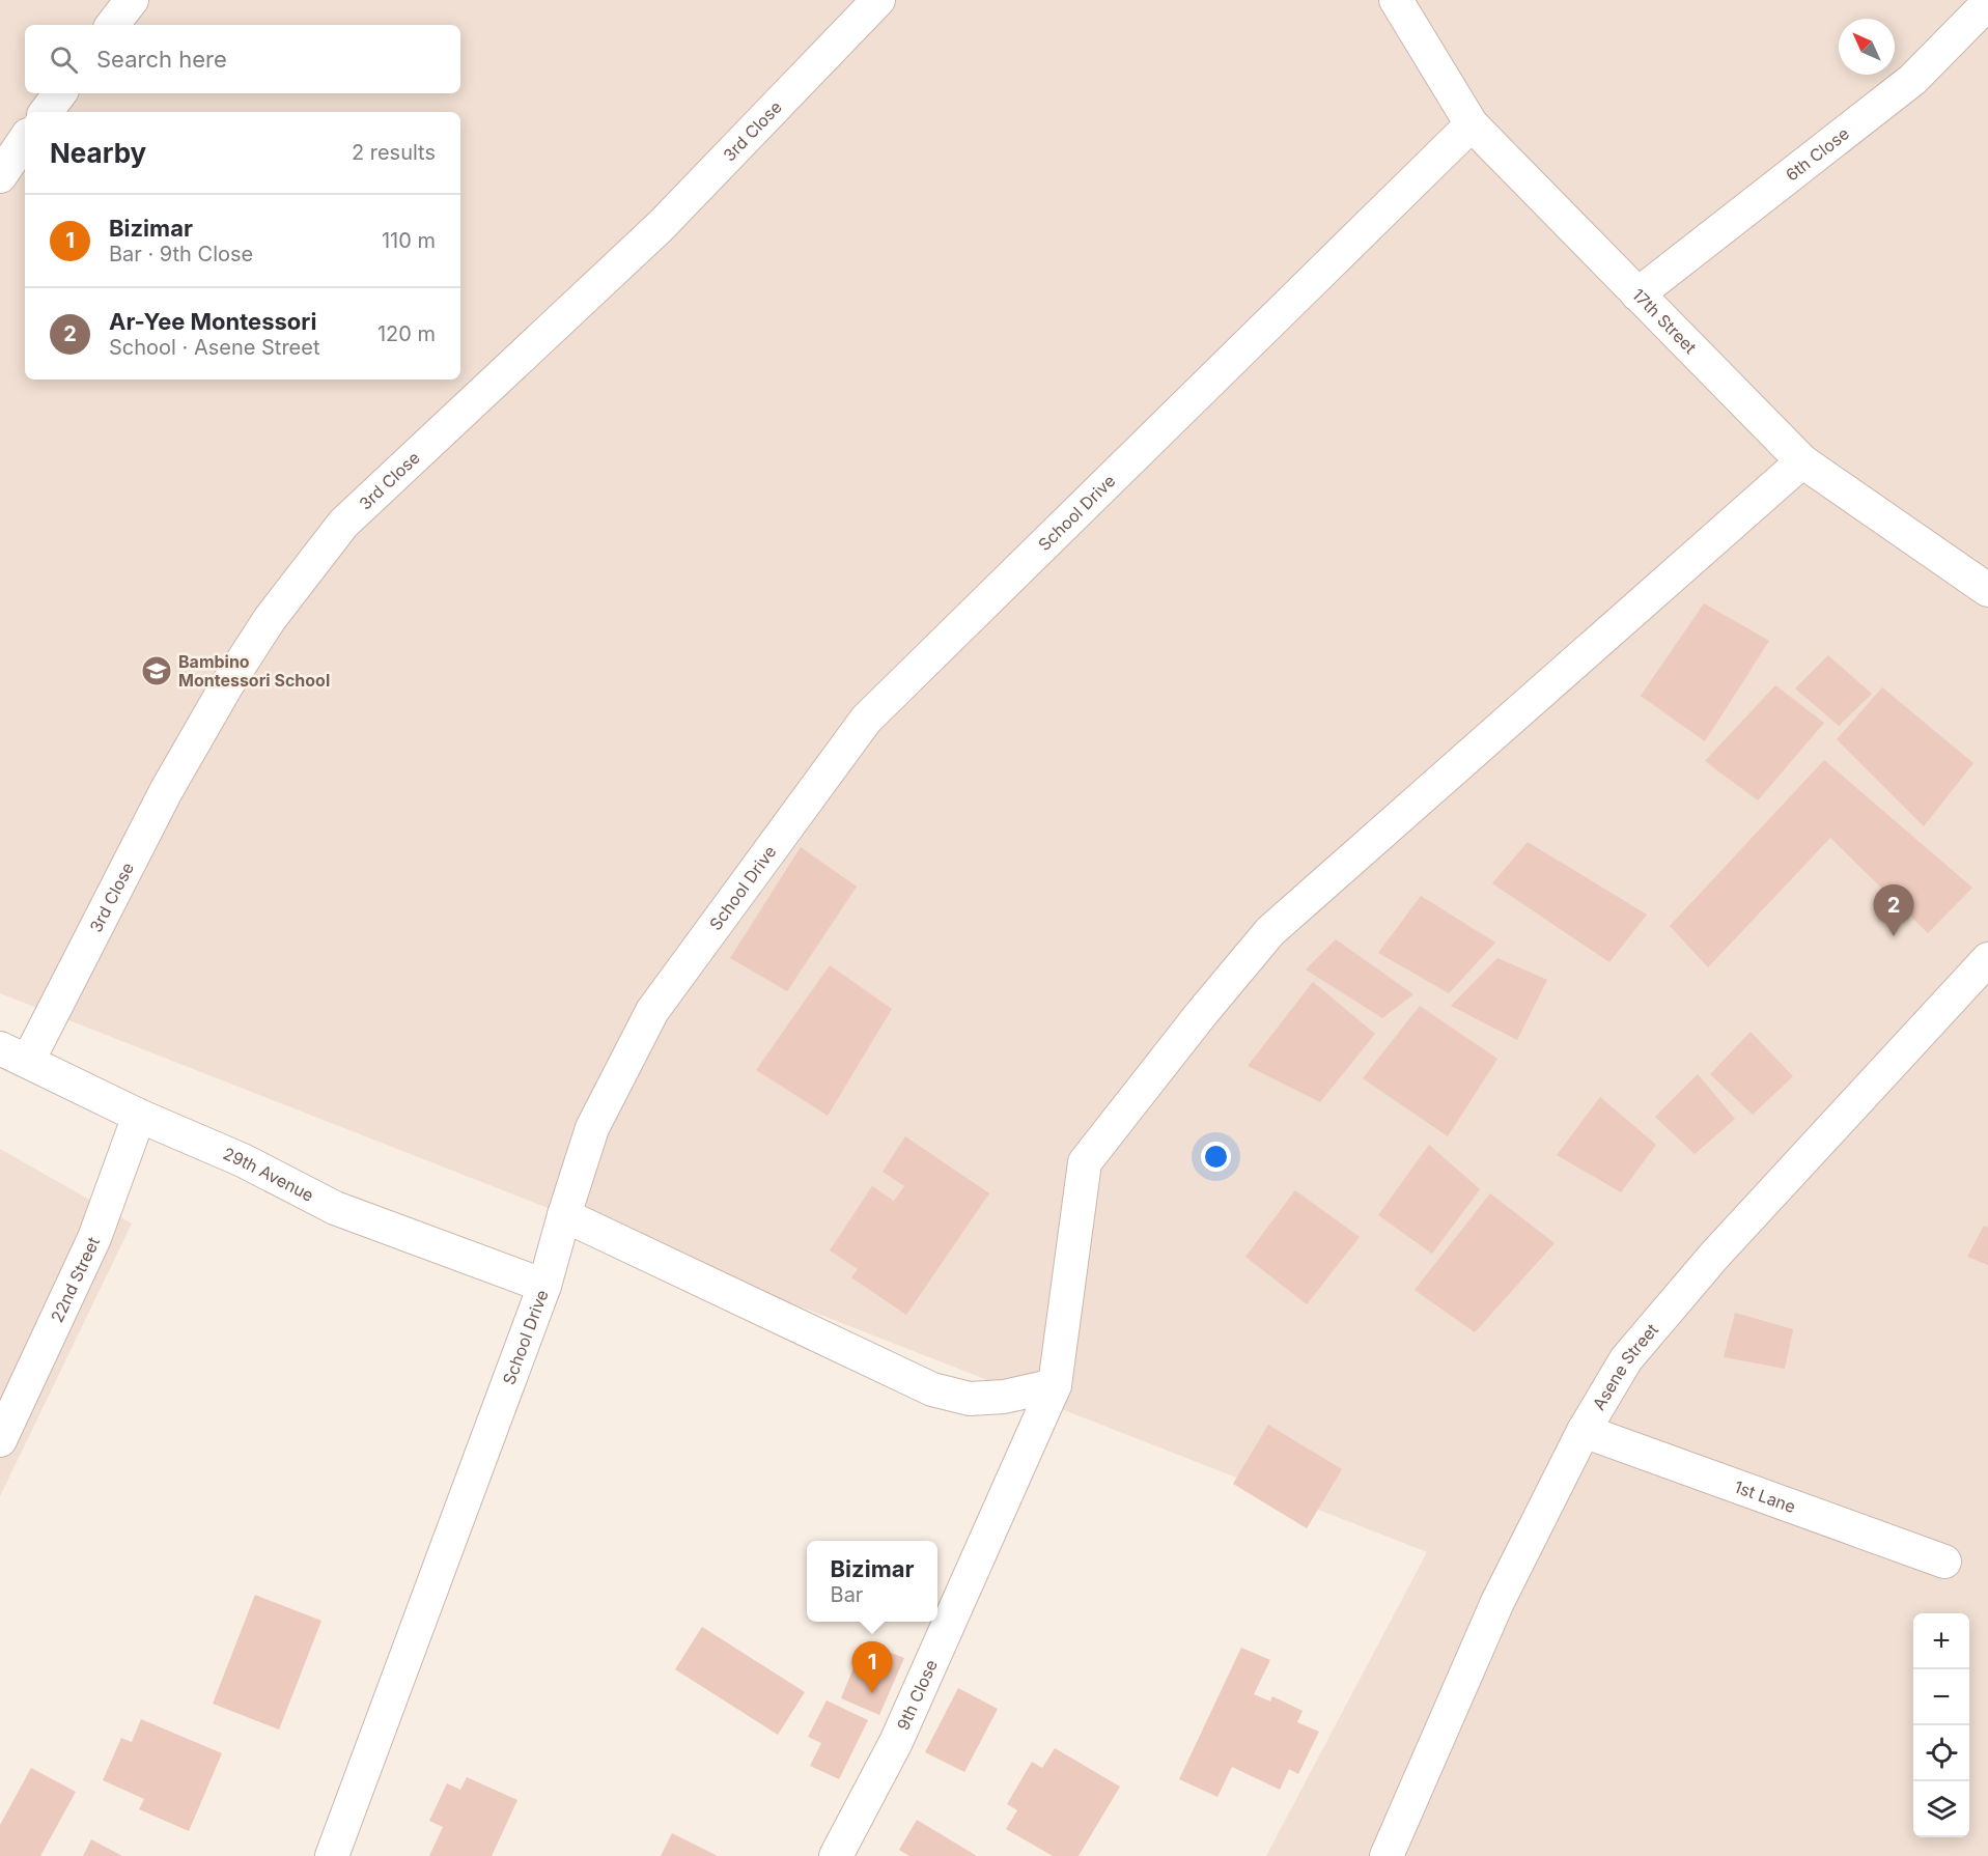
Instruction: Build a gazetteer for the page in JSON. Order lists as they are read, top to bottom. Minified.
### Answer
{"streets":{"street":["3rd Close","6th Close","17th Street","School Drive","29th Avenue","22nd Street","Asene Street","1st Lane","9th Close"]},"crossings":[["3rd Close","29th Avenue"],["6th Close","17th Street"],["17th Street","School Drive"],["17th Street","9th Close"],["School Drive","29th Avenue"],["29th Avenue","22nd Street"],["Asene Street","1st Lane"]],"places":{"school or university":["Bambino Montessori School"]},"north":"top left","page":{"search":"Search here","heading":["Nearby","2 results"],"list":[{"mark":"1","name":"Bizimar","note":"Bar · 9th Close","value":"110 m"},{"mark":"2","name":"Ar-Yee Montessori","note":"School · Asene Street","value":"120 m"}],"pins":["2","1"],"popup":["Bizimar","Bar"],"map_buttons":["+","−"]}}
